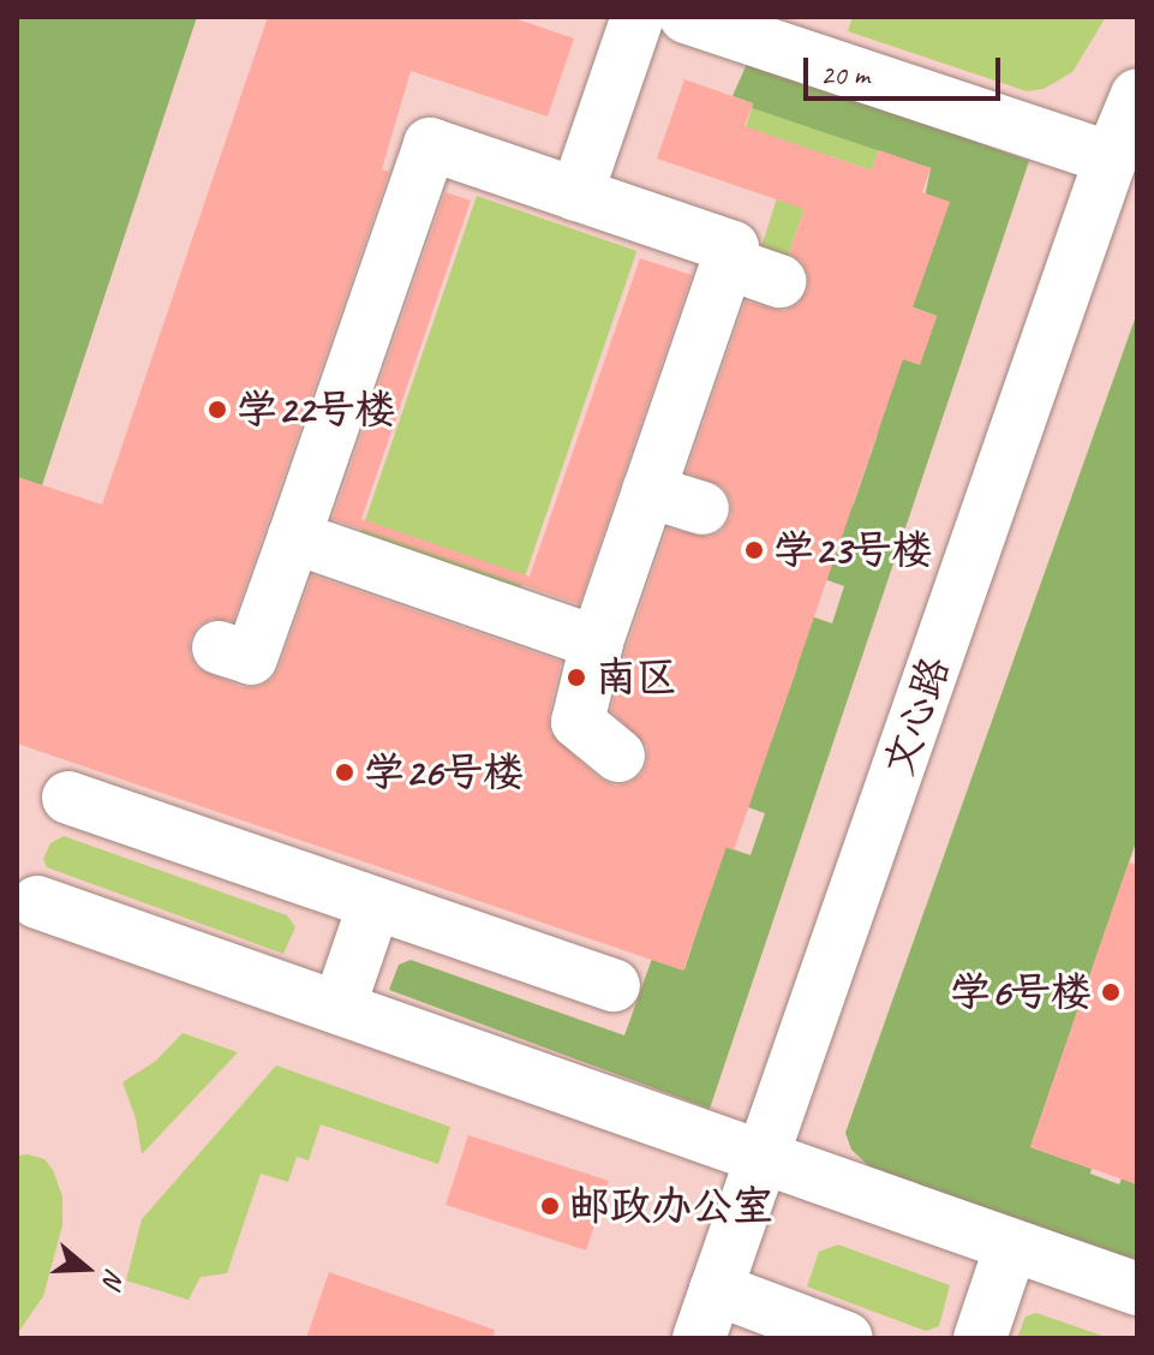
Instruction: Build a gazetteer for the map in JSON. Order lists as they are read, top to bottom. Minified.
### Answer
{"streets":{"lane":["文心路"]},"places":["学22号楼","学23号楼","南区","学26号楼","学6号楼","邮政办公室"],"scale_bar":"20 m","north":"right"}
